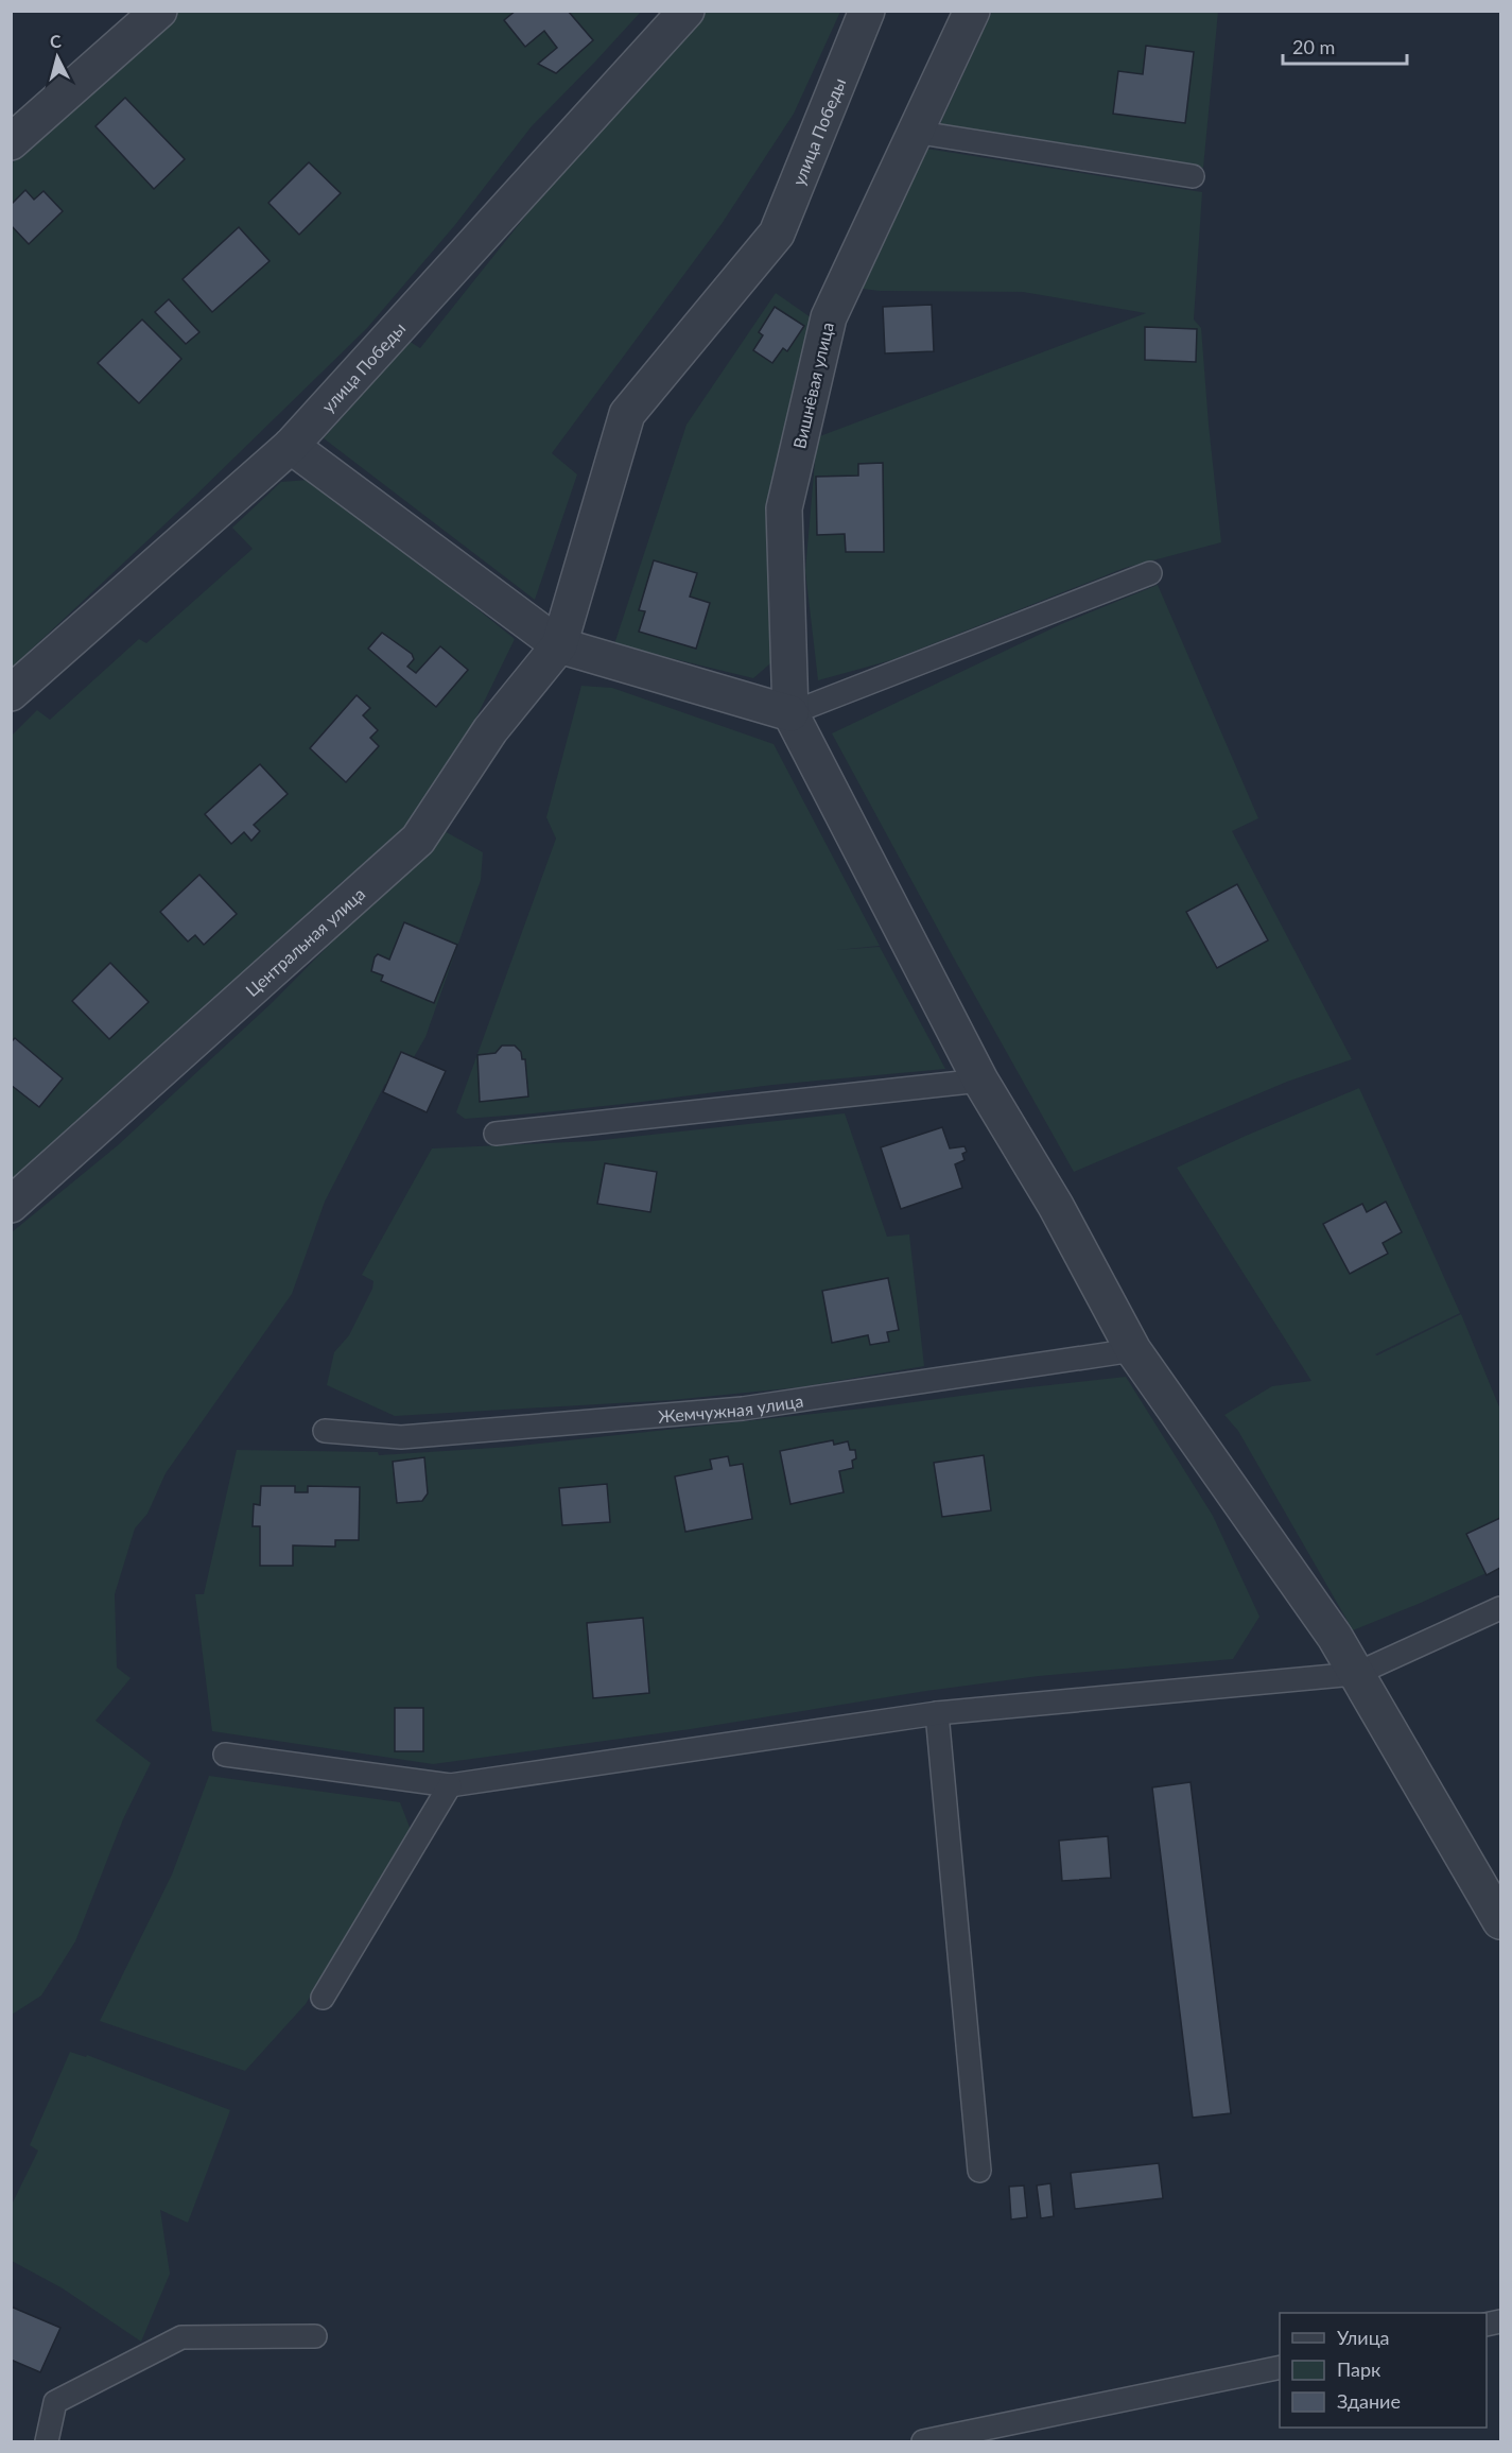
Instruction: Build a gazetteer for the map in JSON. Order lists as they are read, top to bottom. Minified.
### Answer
{"streets":{"street":["улица Победы","Вишнёвая улица","Центральная улица"],"lane":["Жемчужная улица"]},"crossings":[["улица Победы","Центральная улица"]],"legend":["Улица","Парк","Здание"],"scale_bar":"20 m","north":"top"}
